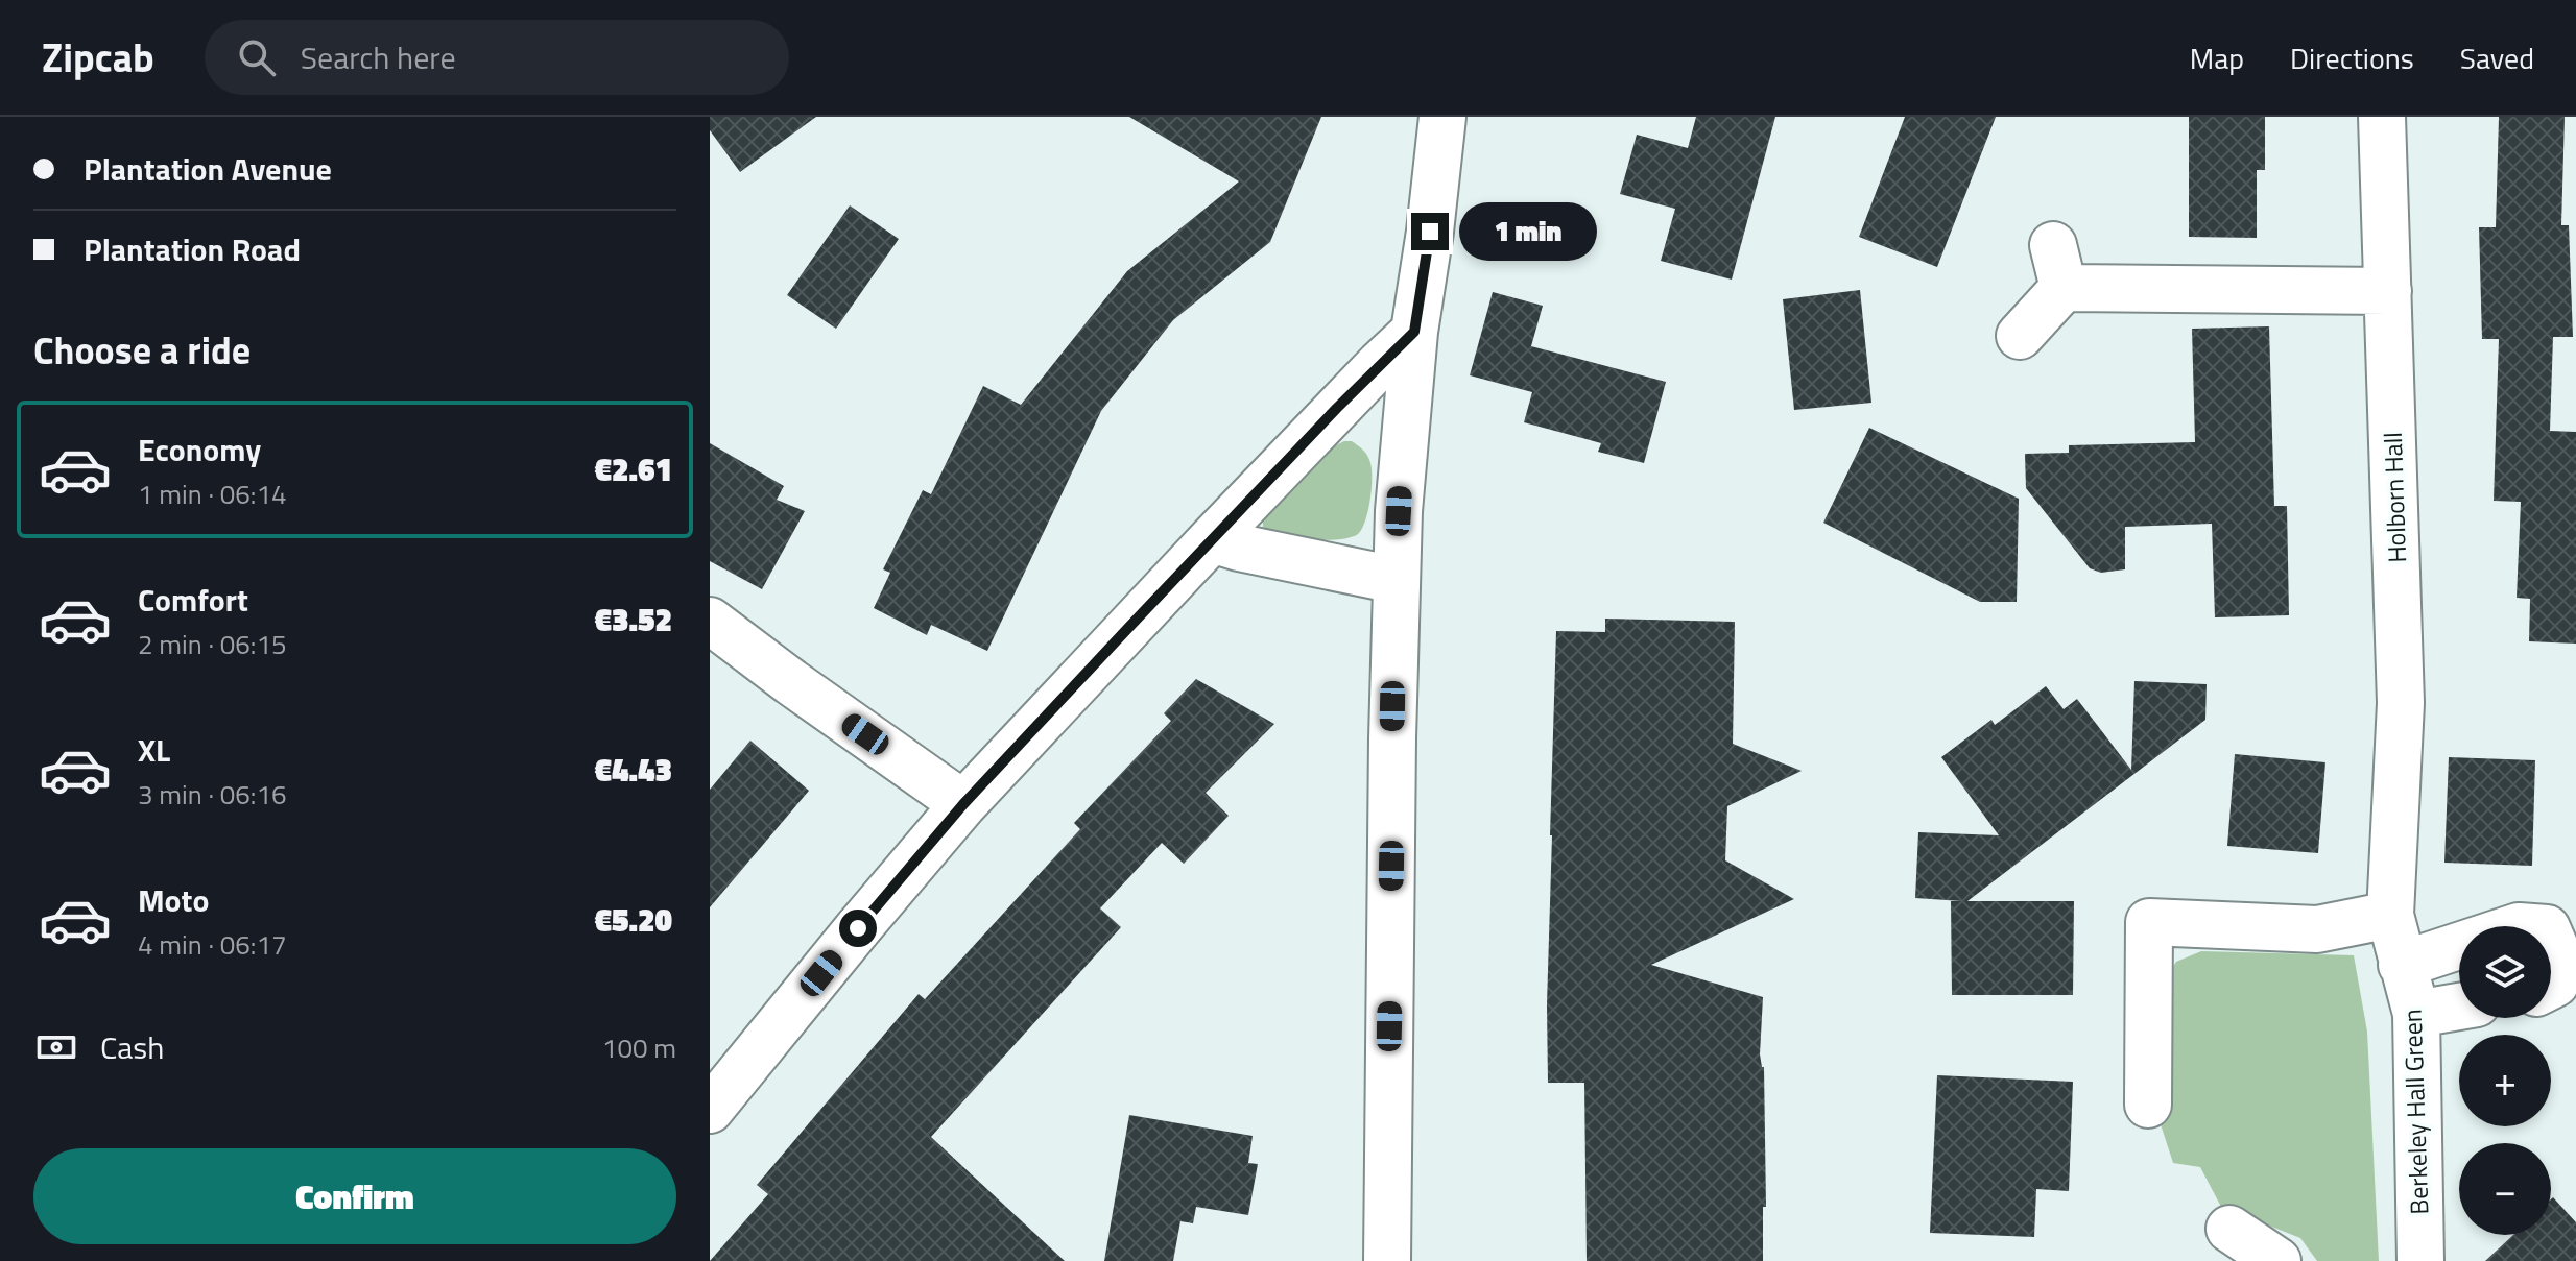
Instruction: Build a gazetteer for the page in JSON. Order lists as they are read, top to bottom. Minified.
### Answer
{"streets":{"street":["Holborn Hall","Berkeley Hall Green"]},"crossings":[["Holborn Hall","Berkeley Hall Green"]],"page":{"header":"Zipcab","search":"Search here","nav":["Map","Directions","Saved"],"banner":["Plantation Avenue","Plantation Road"],"bubble":"1 min","heading":"Choose a ride","list":[{"name":"Economy","note":"1 min · 06:14","value":"€2.61"},{"name":"Comfort","note":"2 min · 06:15","value":"€3.52"},{"name":"XL","note":"3 min · 06:16","value":"€4.43"},{"name":"Moto","note":"4 min · 06:17","value":"€5.20"}],"map_buttons":["+","−"],"pay":["Cash","100 m"],"buttons":"Confirm"}}
